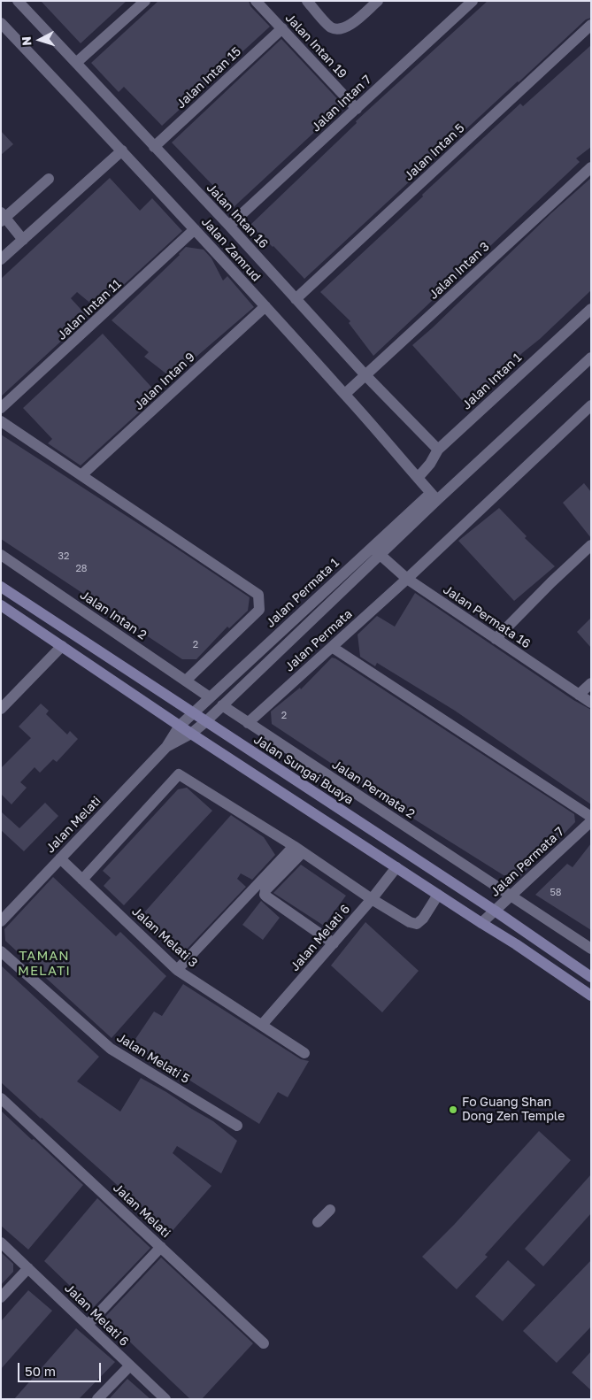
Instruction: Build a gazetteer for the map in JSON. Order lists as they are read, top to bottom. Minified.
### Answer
{"streets":{"street":["Jalan Intan 19","Jalan Intan 15","Jalan Intan 7","Jalan Intan 5","Jalan Intan 16","Jalan Zamrud","Jalan Intan 3","Jalan Intan 11","Jalan Intan 9","Jalan Intan 1","Jalan Permata 1","Jalan Intan 2","Jalan Permata 16","Jalan Permata","Jalan Sungai Buaya","Jalan Permata 2","Jalan Melati","Jalan Permata 7","Jalan Melati 3","Jalan Melati 6","Jalan Melati 5"]},"crossings":[["Jalan Intan 19","Jalan Intan 15"],["Jalan Intan 19","Jalan Intan 7"],["Jalan Intan 15","Jalan Intan 16"],["Jalan Intan 7","Jalan Intan 16"],["Jalan Intan 5","Jalan Intan 16"],["Jalan Intan 16","Jalan Intan 3"],["Jalan Intan 16","Jalan Intan 1"],["Jalan Zamrud","Jalan Intan 3"],["Jalan Zamrud","Jalan Intan 11"],["Jalan Zamrud","Jalan Intan 9"],["Jalan Zamrud","Jalan Intan 1"],["Jalan Zamrud","Jalan Permata 1"],["Jalan Permata 1","Jalan Intan 2"],["Jalan Permata 1","Jalan Permata 16"],["Jalan Permata 1","Jalan Sungai Buaya"],["Jalan Permata 1","Jalan Permata 2"],["Jalan Permata 1","Jalan Melati"],["Jalan Permata 16","Jalan Permata"],["Jalan Permata","Jalan Permata 2"],["Jalan Sungai Buaya","Jalan Melati"],["Jalan Sungai Buaya","Jalan Permata 7"],["Jalan Permata 2","Jalan Permata 7"],["Jalan Melati","Jalan Melati 3"],["Jalan Melati 3","Jalan Melati 6"]],"districts":["TAMAN MELATI"],"places":["Fo Guang Shan Dong Zen Temple"],"house_numbers":["32","28","2","2","58"],"scale_bar":"50 m","north":"left"}
